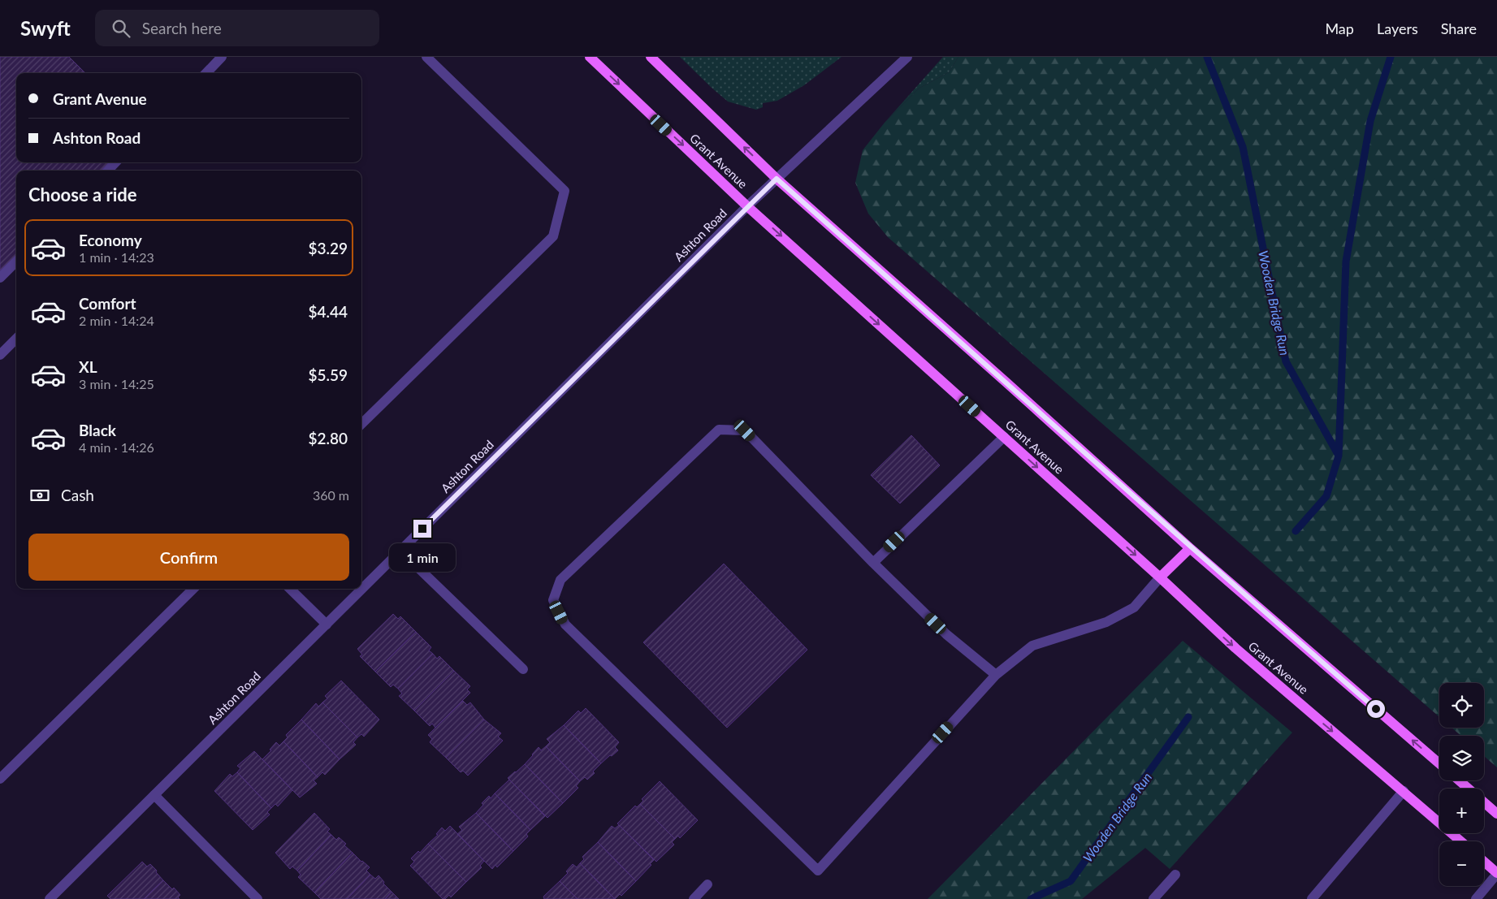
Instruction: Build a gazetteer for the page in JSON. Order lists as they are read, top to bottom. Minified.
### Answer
{"streets":{"main road":["Grant Avenue"],"street":["Ashton Road"]},"crossings":[["Grant Avenue","Ashton Road"]],"water":["Wooden Bridge Run"],"page":{"header":"Swyft","search":"Search here","nav":["Map","Layers","Share"],"banner":["Grant Avenue","Ashton Road"],"heading":"Choose a ride","list":[{"name":"Economy","note":"1 min · 14:23","value":"$3.29"},{"name":"Comfort","note":"2 min · 14:24","value":"$4.44"},{"name":"XL","note":"3 min · 14:25","value":"$5.59"},{"name":"Black","note":"4 min · 14:26","value":"$2.80"}],"pay":["Cash","360 m"],"buttons":"Confirm","bubble":"1 min","map_buttons":["+","−"]}}
